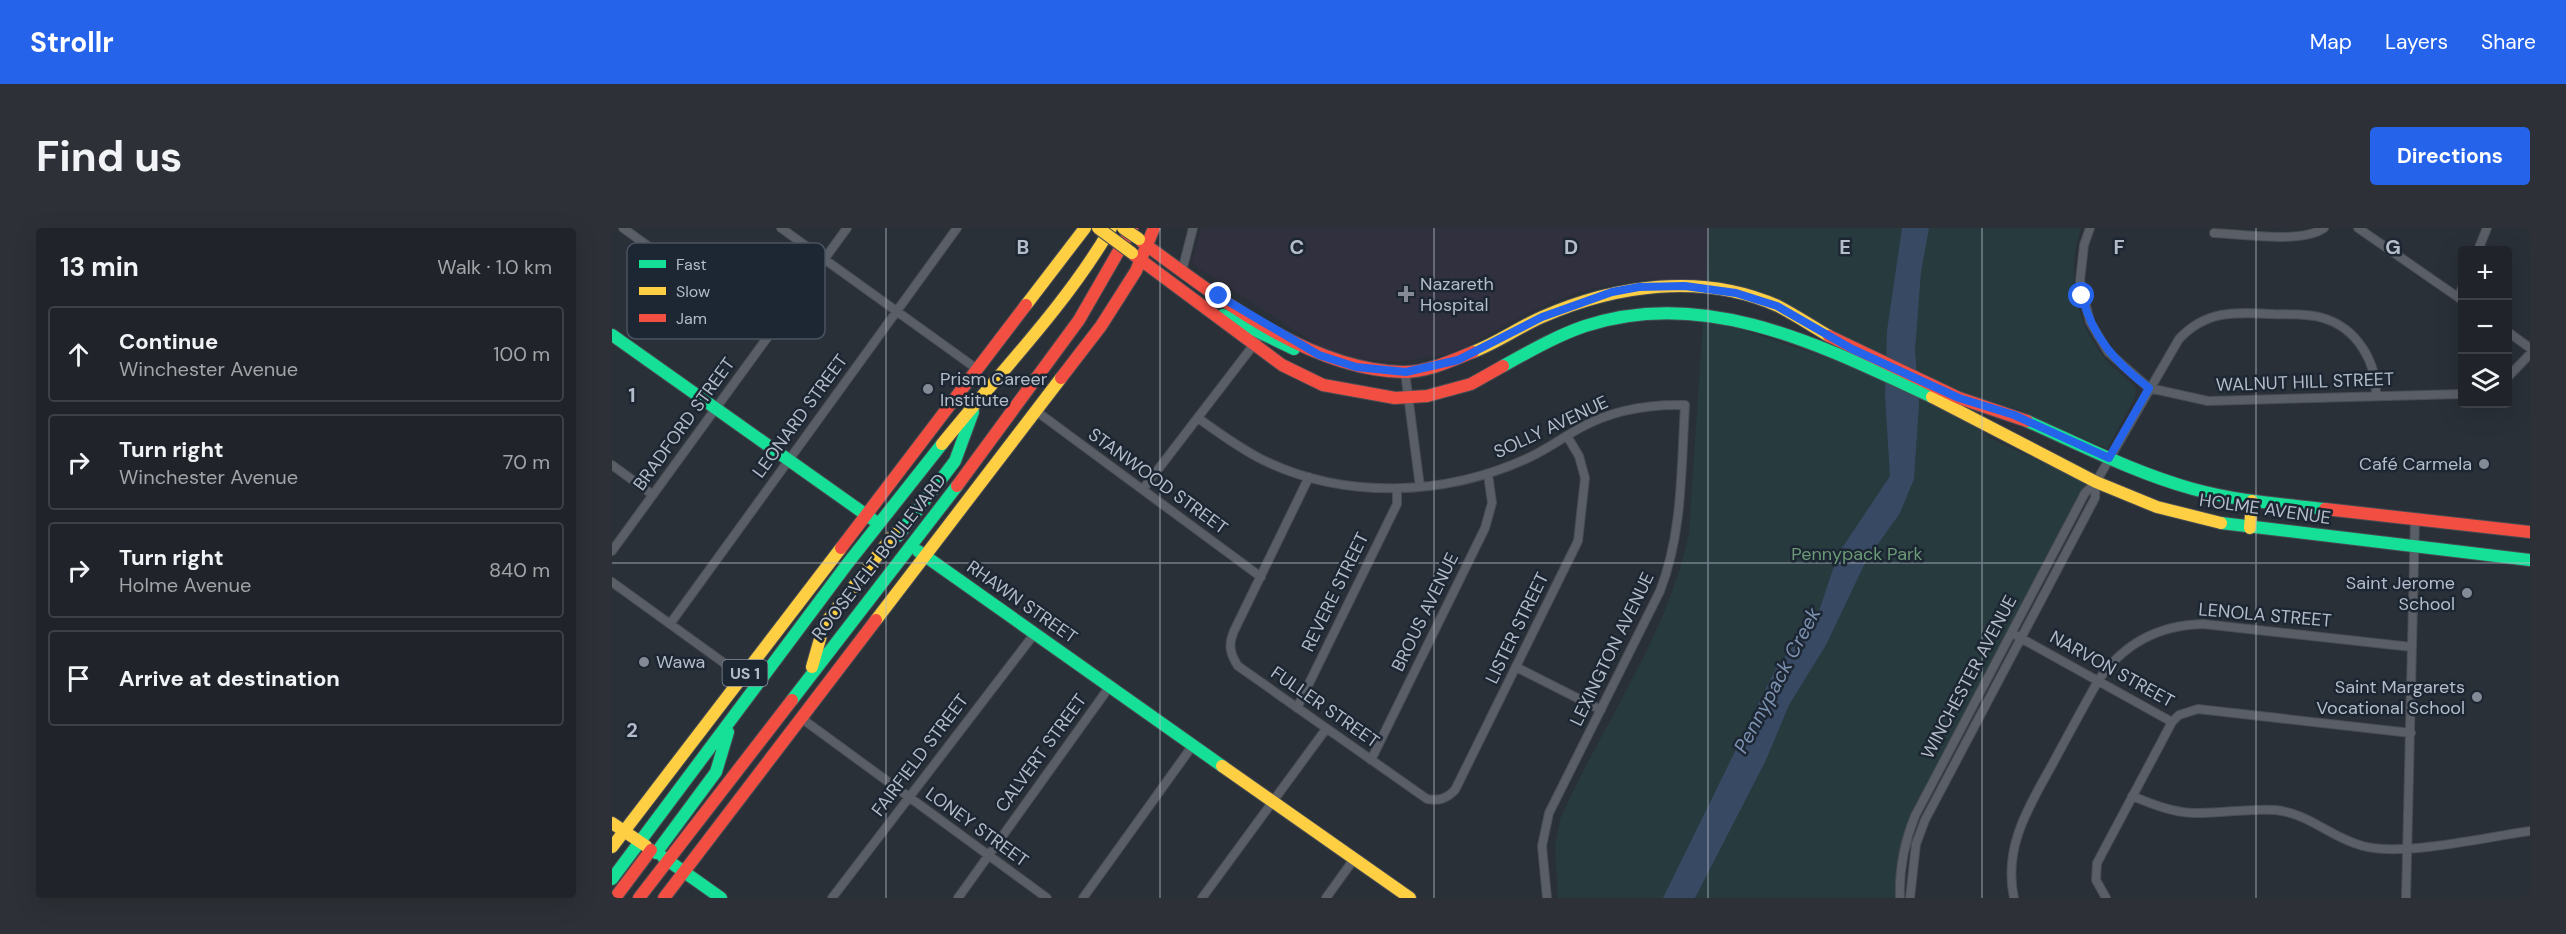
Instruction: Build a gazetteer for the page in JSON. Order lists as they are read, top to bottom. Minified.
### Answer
{"streets":{"main road":["HOLME AVENUE","ROOSEVELT BOULEVARD","RHAWN STREET","US 1"],"street":["WALNUT HILL STREET","LEONARD STREET","BRADFORD STREET","SOLLY AVENUE","STANWOOD STREET","REVERE STREET","BROUS AVENUE","LENOLA STREET","LISTER STREET","LEXINGTON AVENUE","NARVON STREET","WINCHESTER AVENUE","FULLER STREET","CALVERT STREET","FAIRFIELD STREET","LONEY STREET"]},"crossings":[["WALNUT HILL STREET","WINCHESTER AVENUE"],["LEONARD STREET","RHAWN STREET"],["BRADFORD STREET","RHAWN STREET"],["SOLLY AVENUE","REVERE STREET"],["SOLLY AVENUE","BROUS AVENUE"],["SOLLY AVENUE","LISTER STREET"],["SOLLY AVENUE","LEXINGTON AVENUE"],["STANWOOD STREET","ROOSEVELT BOULEVARD"],["STANWOOD STREET","FULLER STREET"],["HOLME AVENUE","ROOSEVELT BOULEVARD"],["HOLME AVENUE","WINCHESTER AVENUE"],["ROOSEVELT BOULEVARD","RHAWN STREET"],["ROOSEVELT BOULEVARD","LONEY STREET"],["REVERE STREET","FULLER STREET"],["RHAWN STREET","CALVERT STREET"],["RHAWN STREET","FAIRFIELD STREET"],["BROUS AVENUE","FULLER STREET"],["LENOLA STREET","NARVON STREET"],["LISTER STREET","FULLER STREET"],["NARVON STREET","WINCHESTER AVENUE"],["CALVERT STREET","LONEY STREET"],["FAIRFIELD STREET","LONEY STREET"]],"water":["Pennypack Creek"],"parks":["Pennypack Park"],"places":{"health":["Nazareth Hospital"],"other":["Prism Career Institute","Café Carmela","Saint Jerome School","Wawa","Saint Margarets Vocational School"]},"legend":["Fast","Slow","Jam"],"page":{"header":"Strollr","nav":["Map","Layers","Share"],"buttons":"Directions","title":"Find us","heading":["13 min","Walk · 1.0 km"],"map_buttons":["+","−"],"list":[["Continue","Winchester Avenue","100 m"],["Turn right","Winchester Avenue","70 m"],["Turn right","Holme Avenue","840 m"],"Arrive at destination"]},"grid":{"columns":["B","C","D","E","F","G"],"rows":["1","2"]}}
